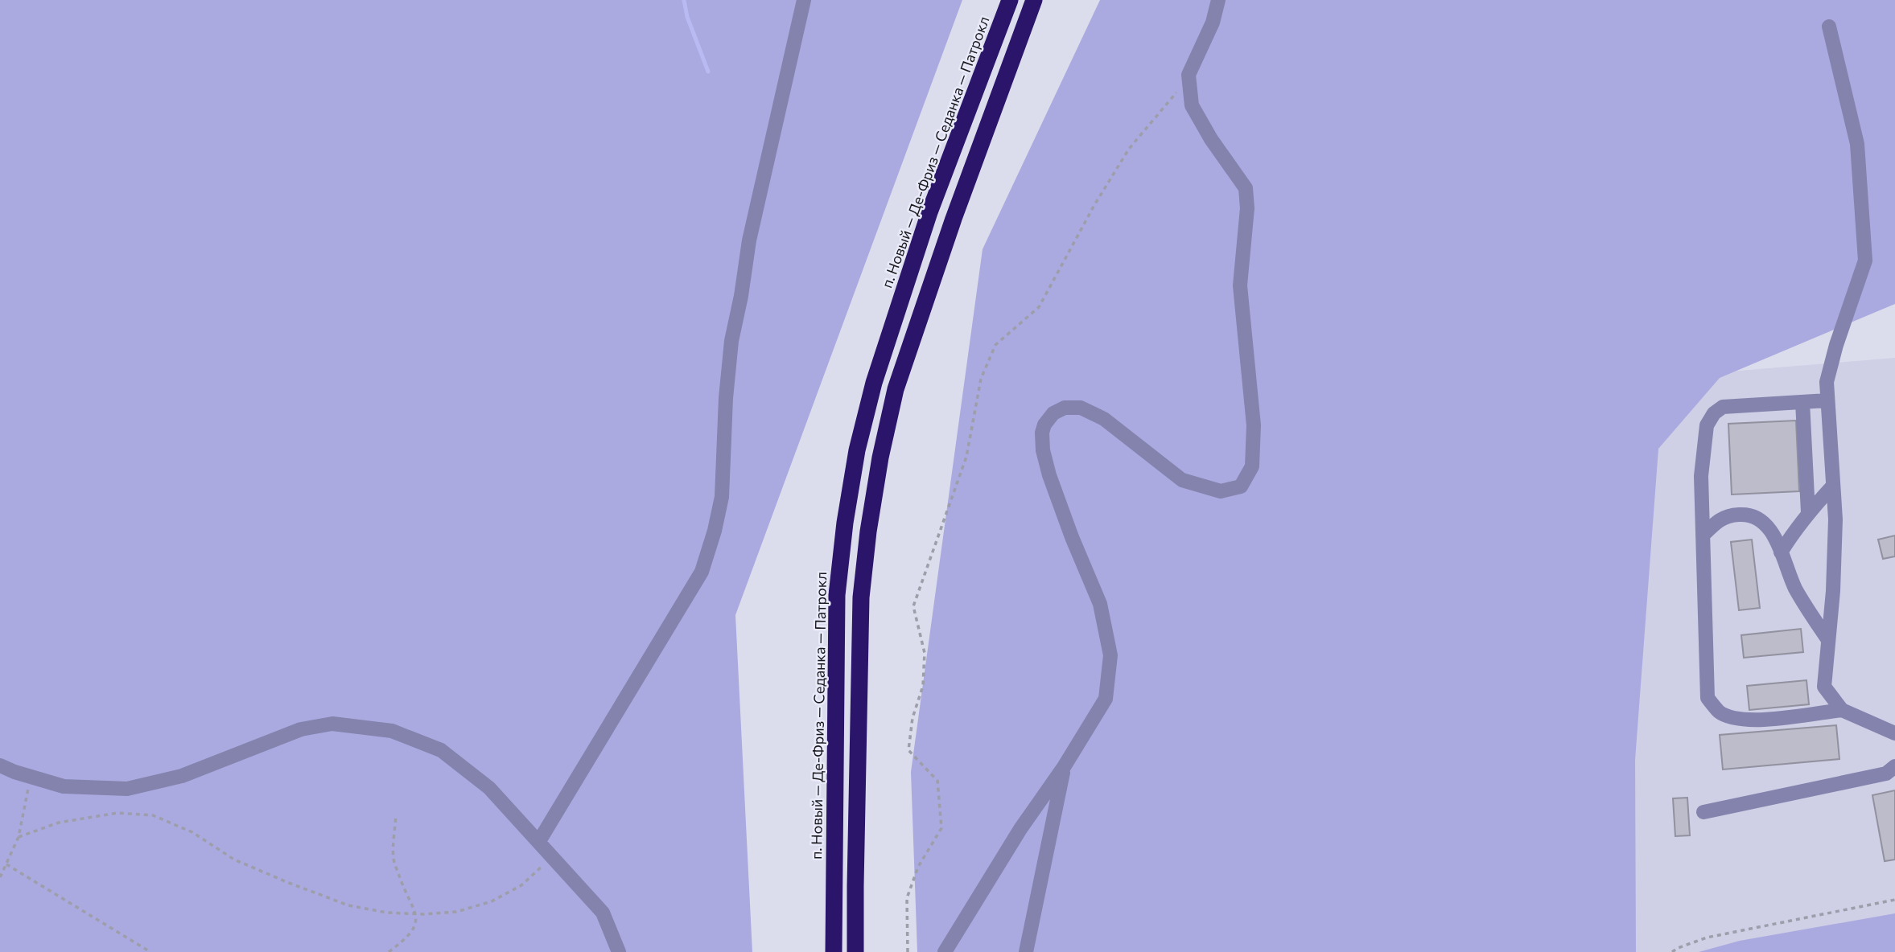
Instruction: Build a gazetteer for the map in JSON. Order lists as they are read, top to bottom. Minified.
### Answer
{"streets":{"highway":["п. Новый — Де-Фриз — Седанка — Патрокл"]}}
